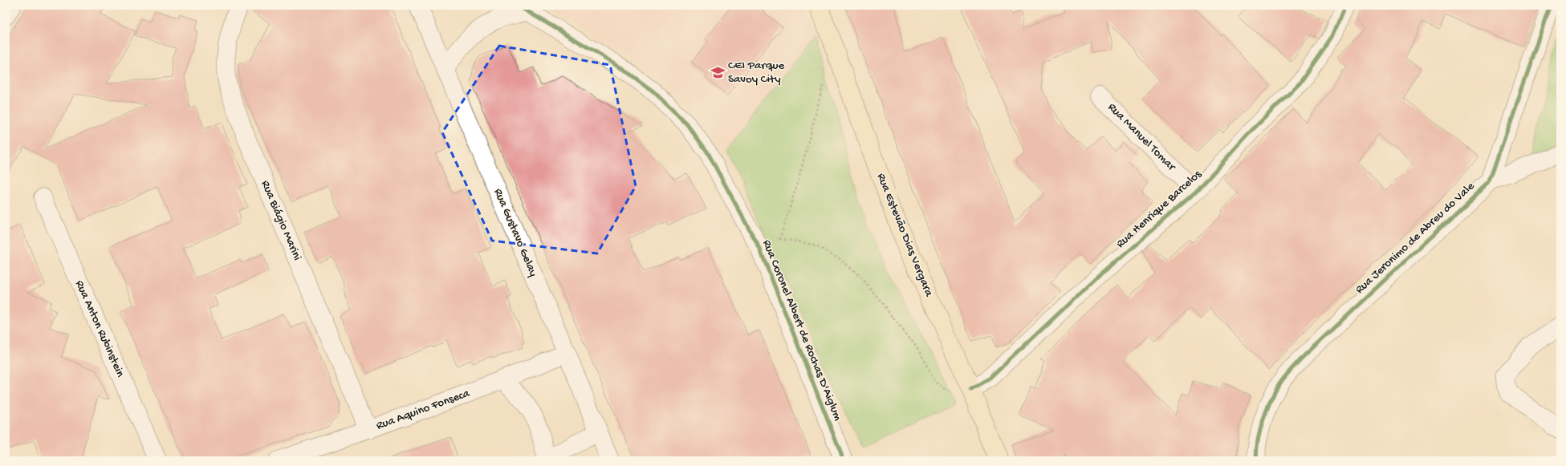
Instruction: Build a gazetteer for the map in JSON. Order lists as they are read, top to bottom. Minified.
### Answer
{"streets":{"street":["Rua Manuel Tomar","Rua Henrique Barcelos","Rua Biágio Marini","Rua Gustavo Gelay","Rua Estevão Dias Vergara","Rua Jeronimo de Abreu do Vale","Rua Anton Rubinstein","Rua Coronel Albert de Rochas D'Aiglum","Rua Aquino Fonseca"]},"crossings":[["Rua Manuel Tomar","Rua Henrique Barcelos"],["Rua Henrique Barcelos","Rua Estevão Dias Vergara"],["Rua Biágio Marini","Rua Aquino Fonseca"],["Rua Gustavo Gelay","Rua Coronel Albert de Rochas D'Aiglum"],["Rua Gustavo Gelay","Rua Aquino Fonseca"]],"places":{"school or university":["CEI Parque Savoy City"]}}
